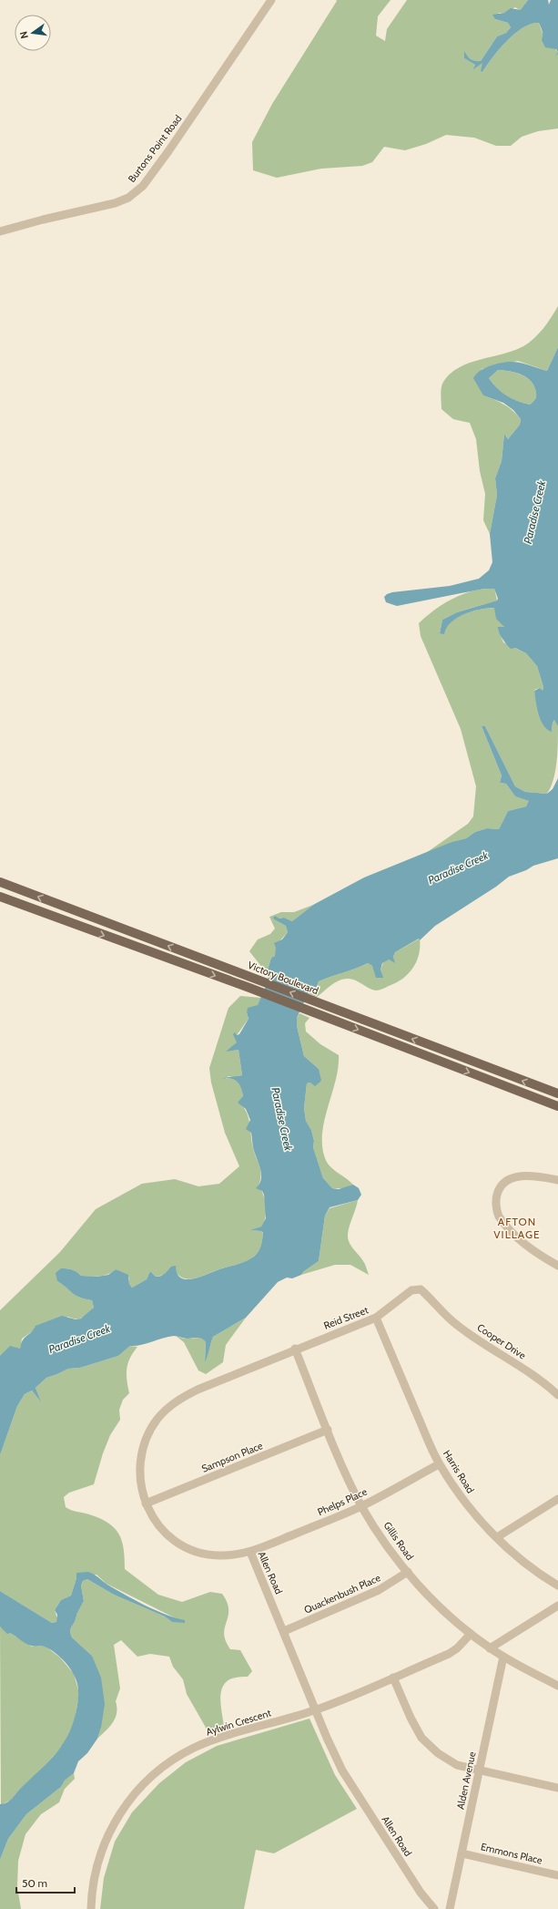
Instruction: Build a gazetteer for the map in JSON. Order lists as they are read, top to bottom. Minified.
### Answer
{"streets":{"main road":["Victory Boulevard"],"street":["Burtons Point Road","Reid Street","Cooper Drive","Sampson Place","Harris Road","Phelps Place","Gillis Road","Allen Road","Quackenbush Place","Aylwin Crescent","Alden Avenue","Emmons Place"]},"crossings":[["Reid Street","Cooper Drive"],["Reid Street","Harris Road"],["Reid Street","Gillis Road"],["Reid Street","Allen Road"],["Sampson Place","Gillis Road"],["Sampson Place","Allen Road"],["Harris Road","Phelps Place"],["Phelps Place","Gillis Road"],["Phelps Place","Allen Road"],["Gillis Road","Allen Road"],["Gillis Road","Quackenbush Place"],["Gillis Road","Aylwin Crescent"],["Gillis Road","Alden Avenue"],["Allen Road","Quackenbush Place"],["Allen Road","Aylwin Crescent"],["Alden Avenue","Emmons Place"]],"districts":["AFTON VILLAGE"],"water":["Paradise Creek"],"scale_bar":"50 m","north":"left"}
